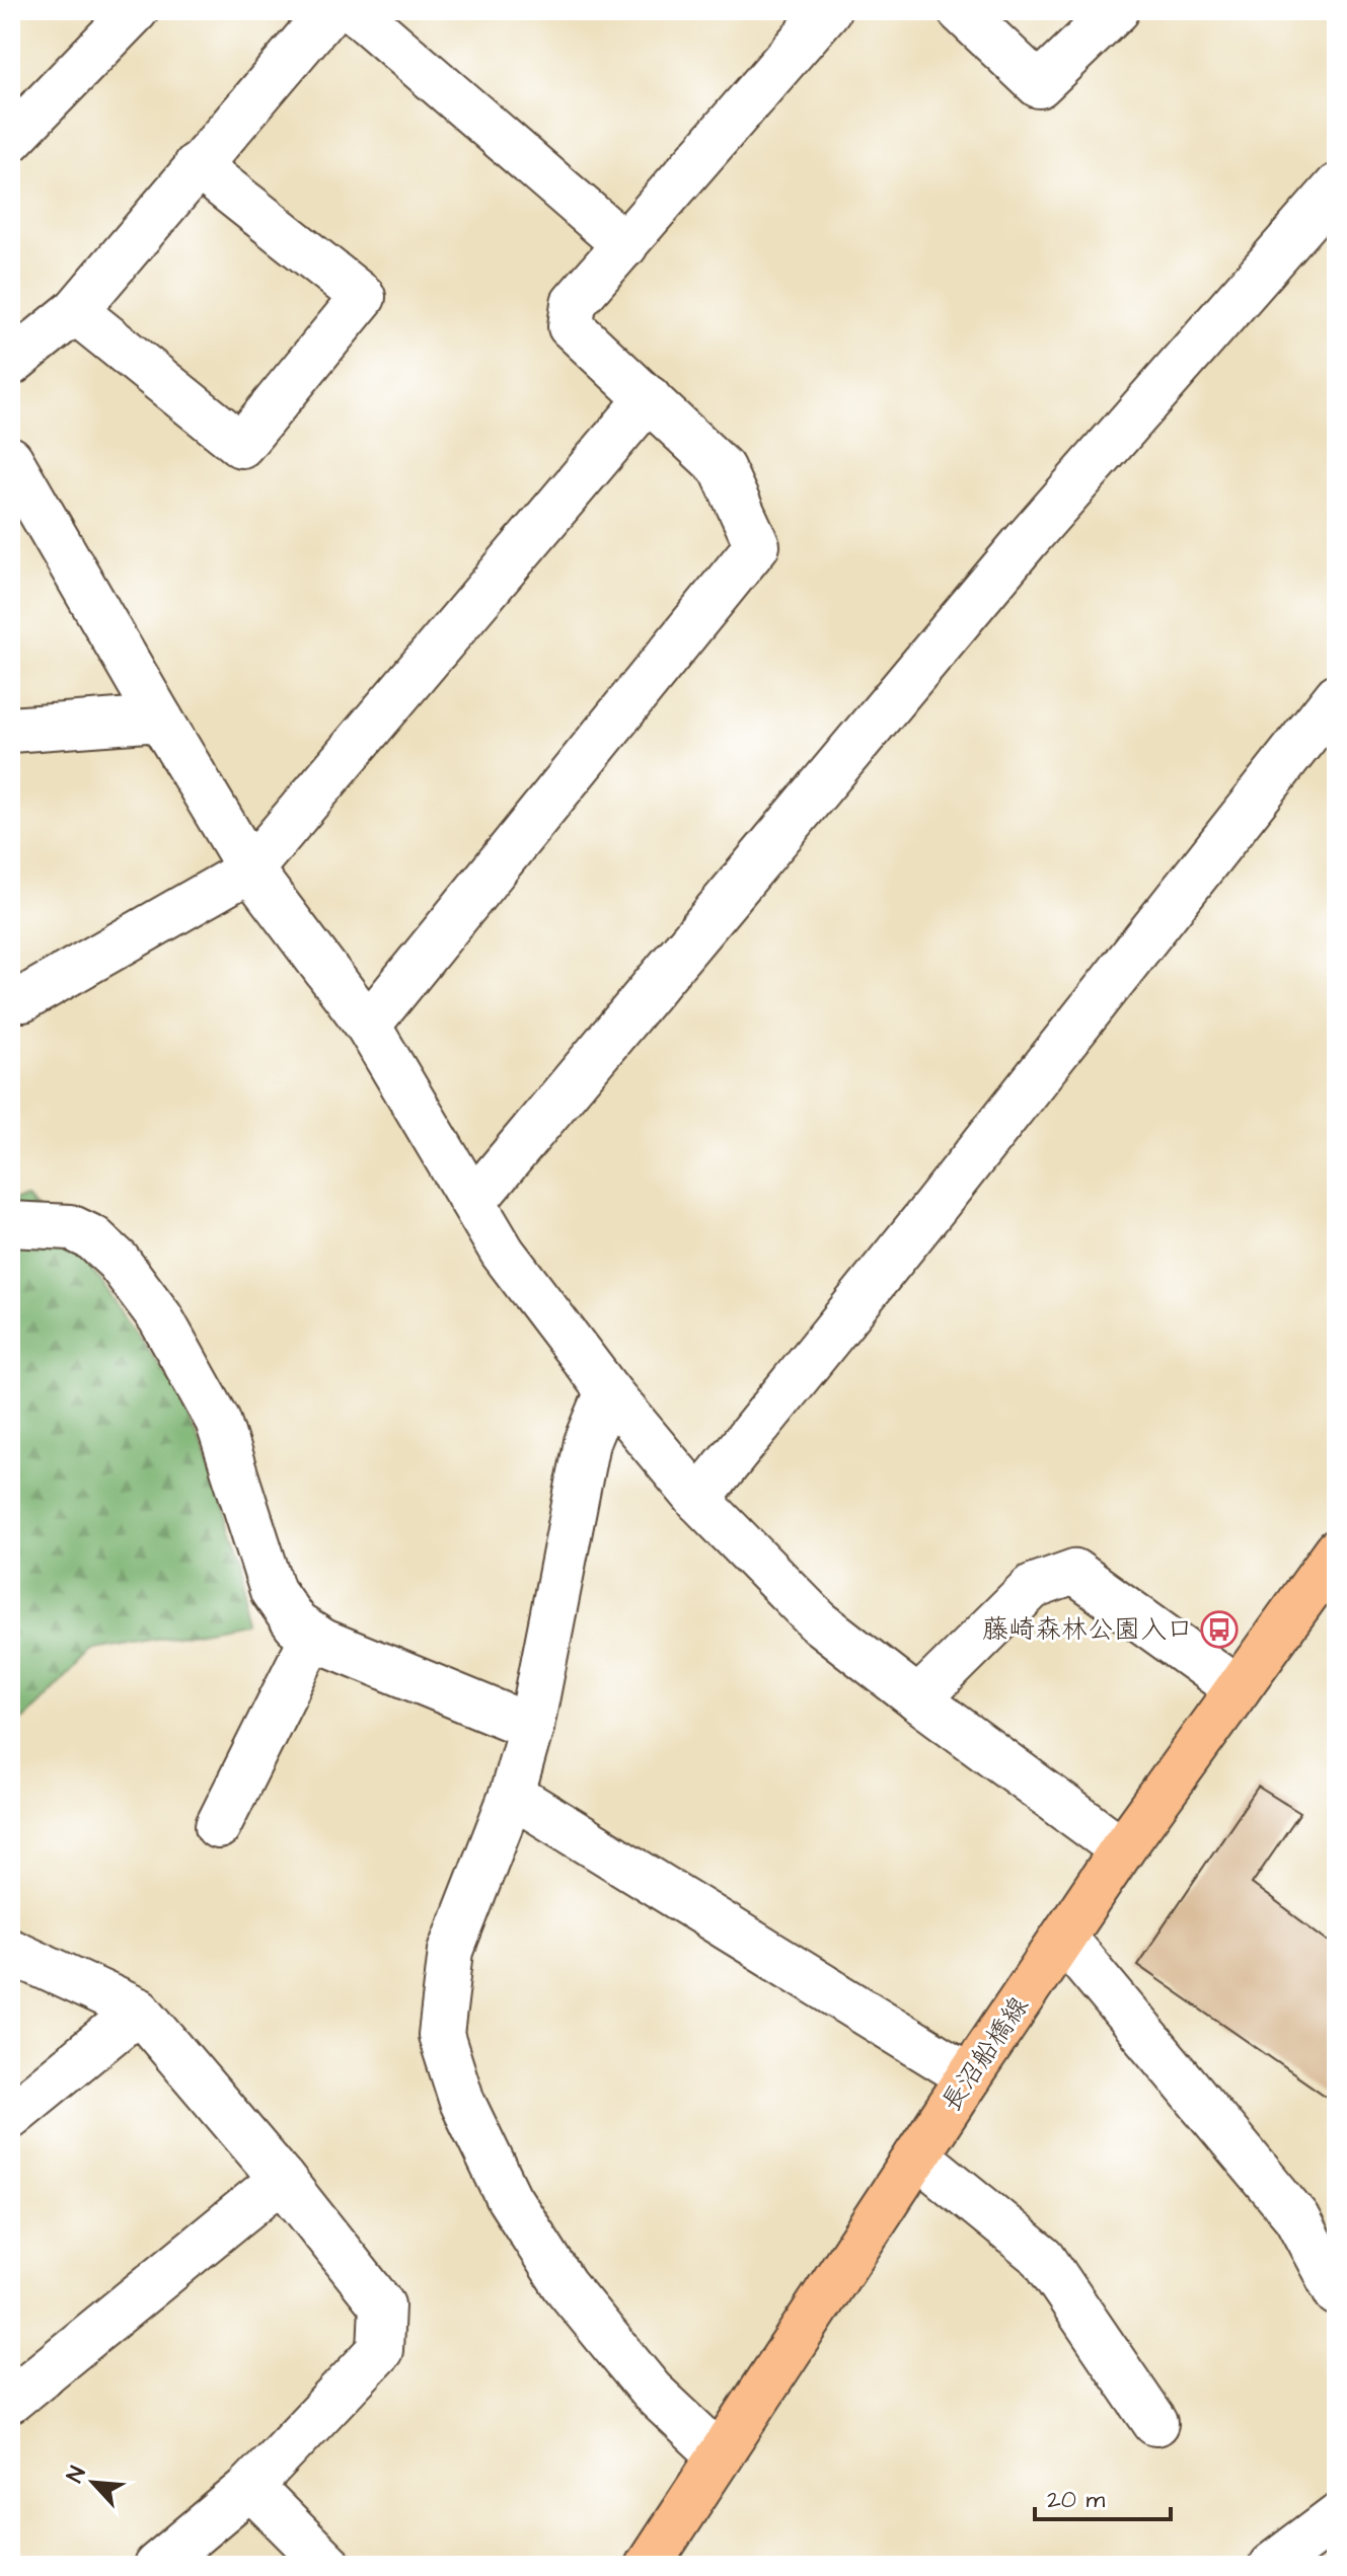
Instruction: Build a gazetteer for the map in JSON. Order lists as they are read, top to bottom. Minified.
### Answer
{"streets":{"main road":["長沼船橋線"]},"places":{"bus stop":["藤崎森林公園入口"]},"scale_bar":"20 m","north":"top left"}
